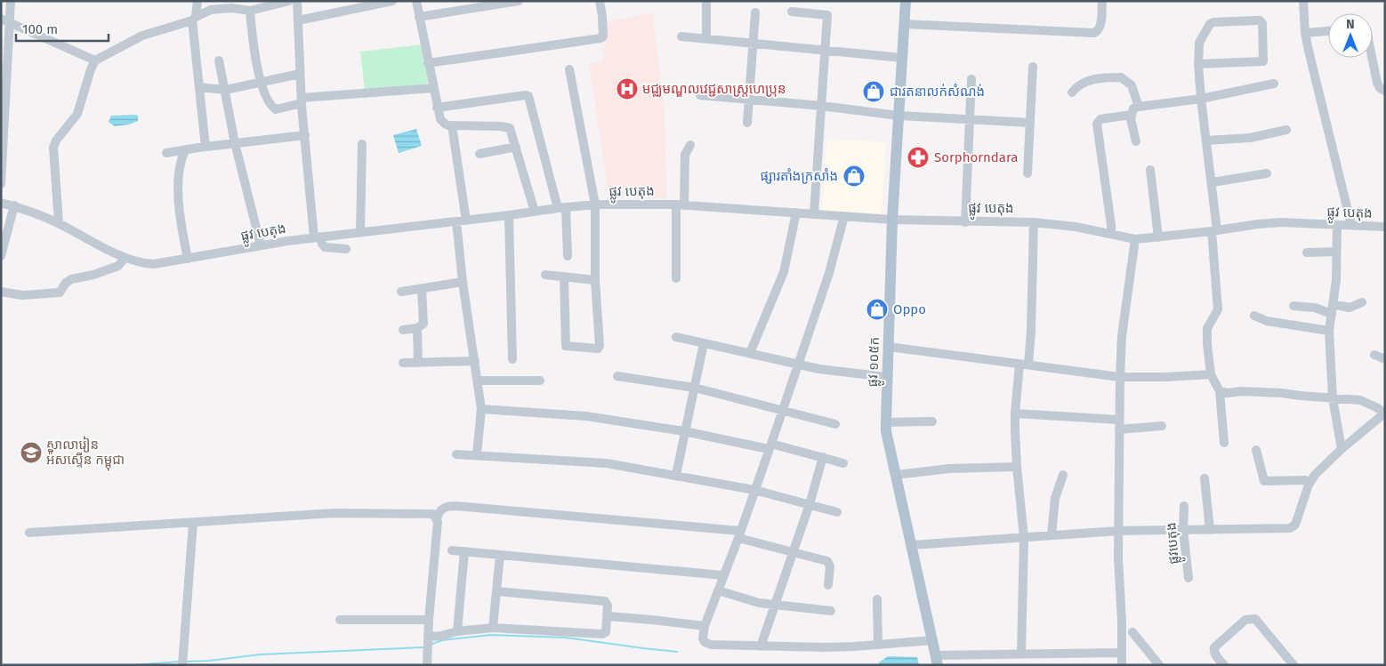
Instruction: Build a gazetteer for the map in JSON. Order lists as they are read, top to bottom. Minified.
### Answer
{"streets":{"main road":["ផ្លូវ ១០៥ក"],"street":["ផ្លូវ បេតុង","ផ្លូវបេតុង"]},"crossings":[["ផ្លូវ បេតុង","ផ្លូវ ១០៥ក"]],"places":{"hospital":["មជ្ឈមណ្ឌលវេជ្ជសាស្ត្រហេប្រុន"],"shop":["ជារតនាលក់សំណង់","ផ្សារតាំងក្រសាំង","Oppo"],"pharmacy":["Sorphorndara"],"school or university":["សាលារៀន អ៉ិសស្ទើន កម្ពុជា"]},"scale_bar":"100 m","north":"top"}
